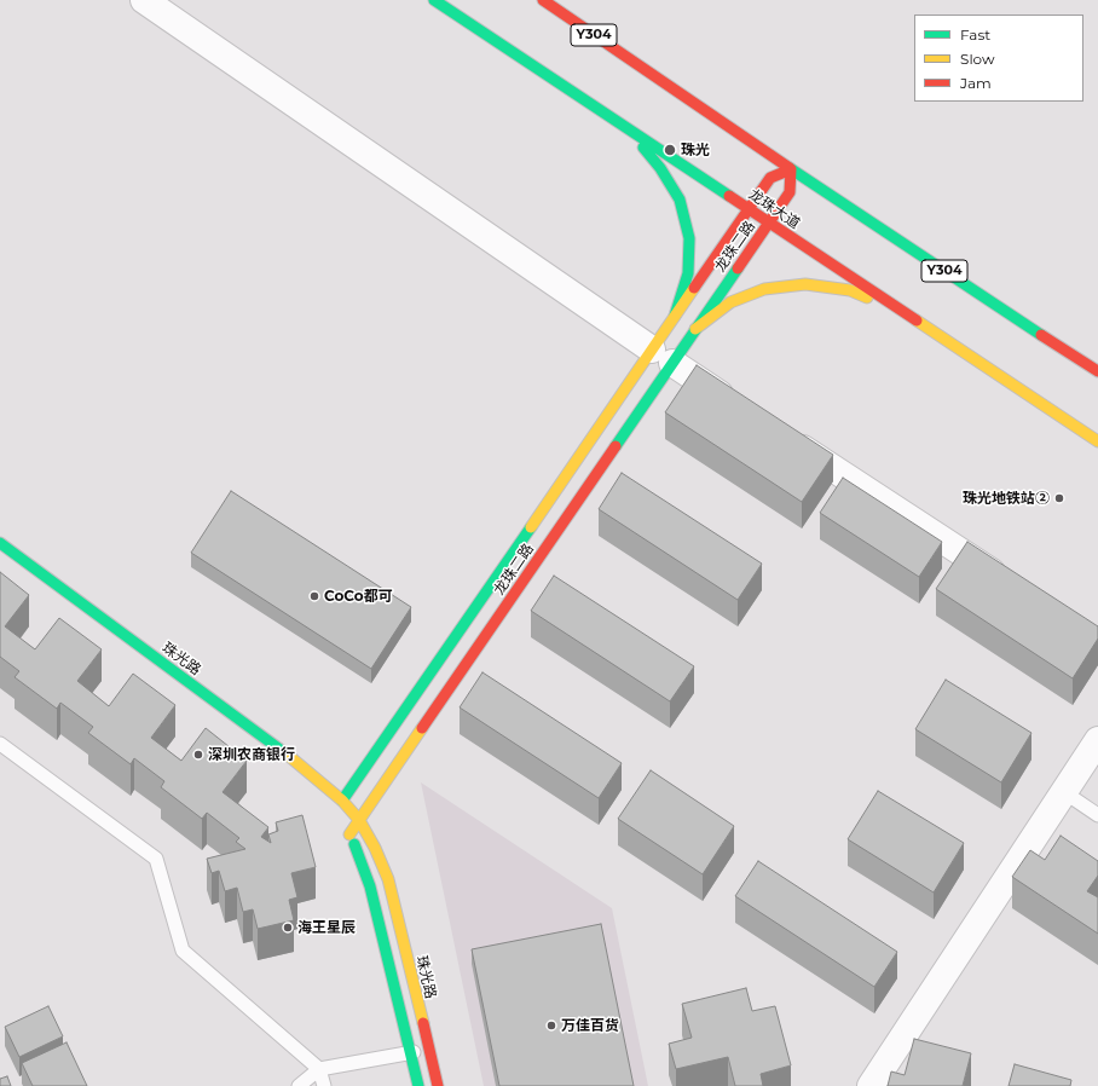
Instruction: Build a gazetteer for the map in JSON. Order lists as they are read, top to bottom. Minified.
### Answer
{"streets":{"main road":["Y304","龙珠大道","龙珠二路","珠光路"]},"crossings":[["Y304","龙珠二路"],["龙珠大道","龙珠二路"],["龙珠二路","珠光路"]],"places":["珠光","珠光地铁站②","CoCo都可","深圳农商银行","海王星辰","万佳百货"],"legend":["Fast","Slow","Jam"]}
